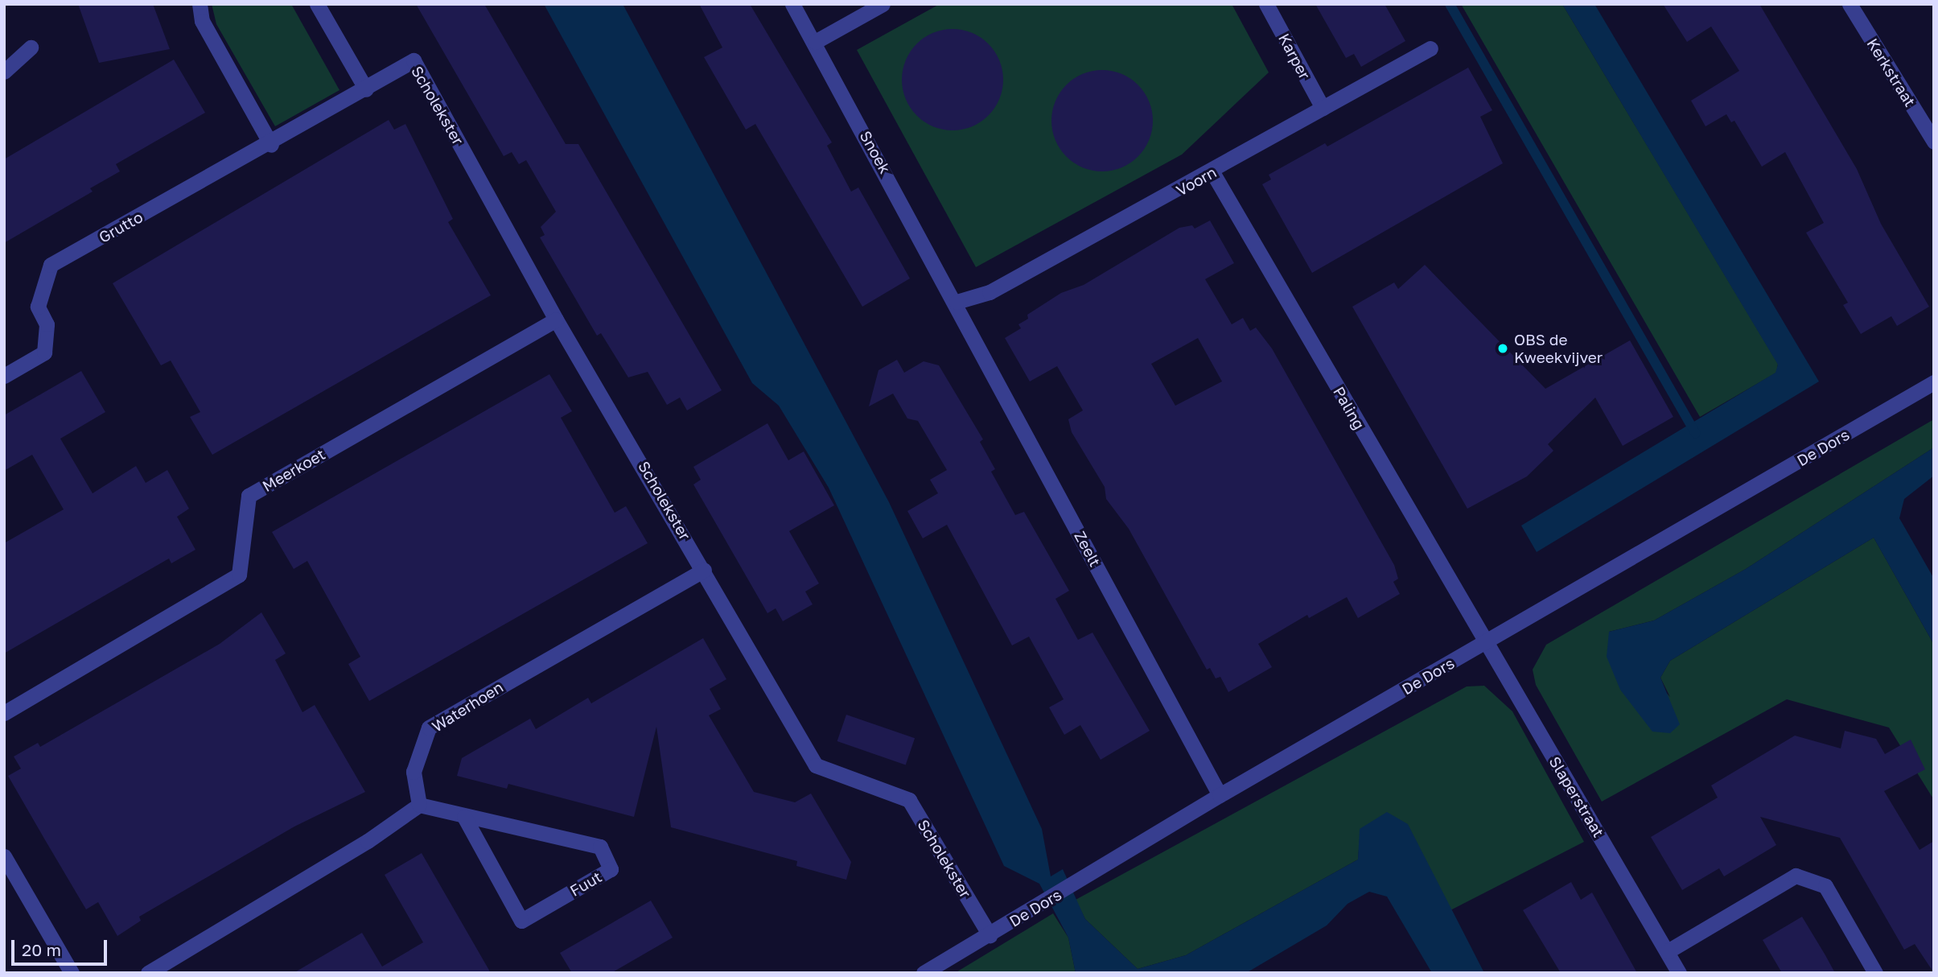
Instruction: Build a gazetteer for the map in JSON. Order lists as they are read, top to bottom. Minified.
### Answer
{"streets":{"street":["Karper","Kerkstraat","Scholekster","Snoek","Voorn","Grutto","Paling","De Dors","Meerkoet","Zeelt","Waterhoen","Slaperstraat","Fuut"]},"crossings":[["Karper","Voorn"],["Scholekster","Grutto"],["Scholekster","De Dors"],["Scholekster","Meerkoet"],["Scholekster","Waterhoen"],["Snoek","Voorn"],["Snoek","Zeelt"],["Voorn","Paling"],["Voorn","Zeelt"],["Paling","De Dors"],["Paling","Slaperstraat"],["De Dors","Zeelt"],["De Dors","Slaperstraat"],["Waterhoen","Fuut"]],"places":["OBS de Kweekvijver"],"scale_bar":"20 m"}
